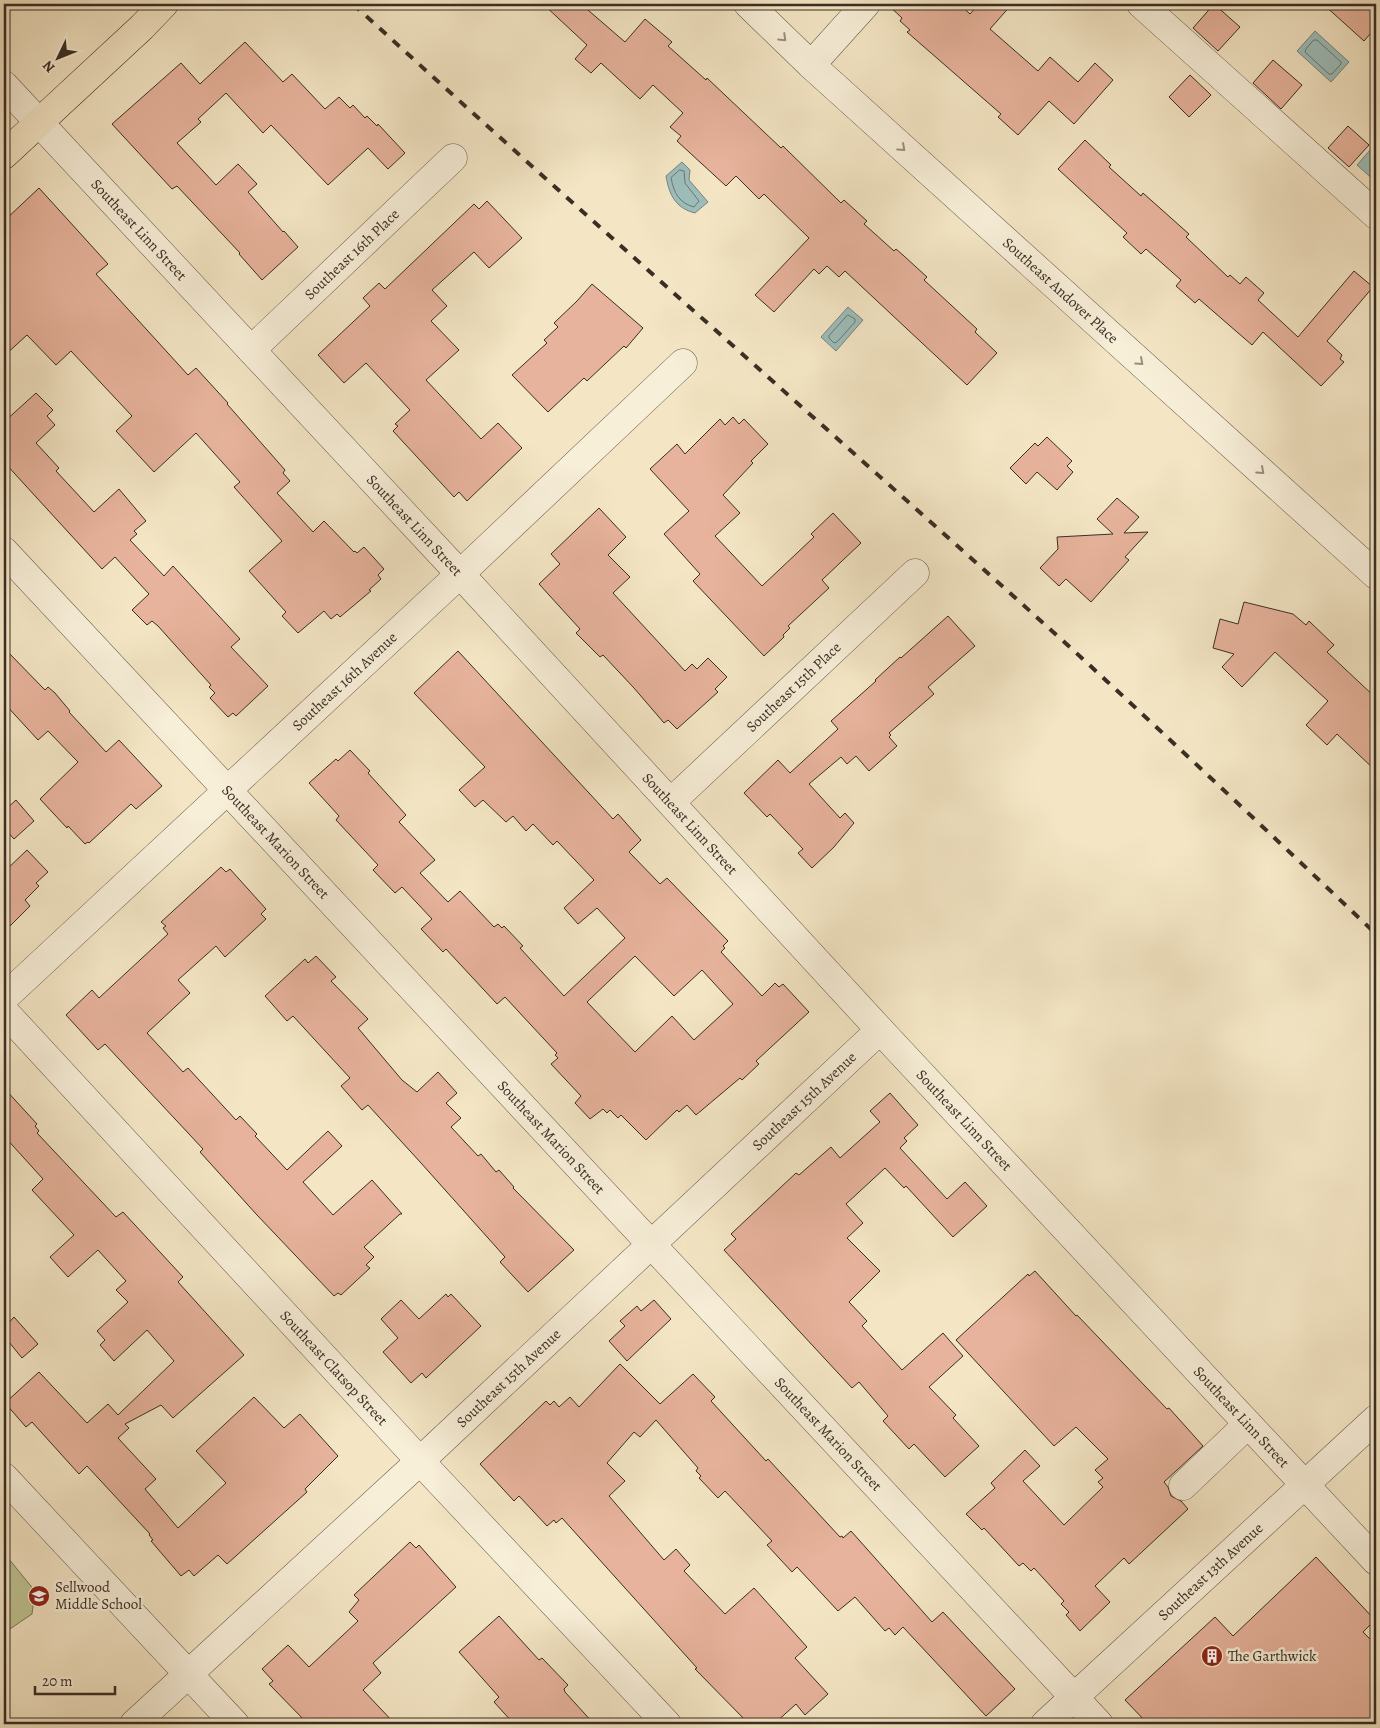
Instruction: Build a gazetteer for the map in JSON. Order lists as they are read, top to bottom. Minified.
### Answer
{"streets":{"street":["Southeast Linn Street","Southeast 16th Place","Southeast Andover Place","Southeast 16th Avenue","Southeast 15th Place","Southeast Marion Street","Southeast 15th Avenue","Southeast Clatsop Street","Southeast 13th Avenue"]},"crossings":[["Southeast Linn Street","Southeast 16th Place"],["Southeast Linn Street","Southeast 16th Avenue"],["Southeast Linn Street","Southeast 15th Place"],["Southeast Linn Street","Southeast 15th Avenue"],["Southeast Linn Street","Southeast 13th Avenue"],["Southeast 16th Avenue","Southeast Marion Street"],["Southeast Marion Street","Southeast 15th Avenue"],["Southeast Marion Street","Southeast 13th Avenue"],["Southeast 15th Avenue","Southeast Clatsop Street"]],"one_way":["Southeast Andover Place"],"places":{"school or university":["Sellwood Middle School"],"building":["The Garthwick"]},"scale_bar":"20 m","north":"bottom left"}
